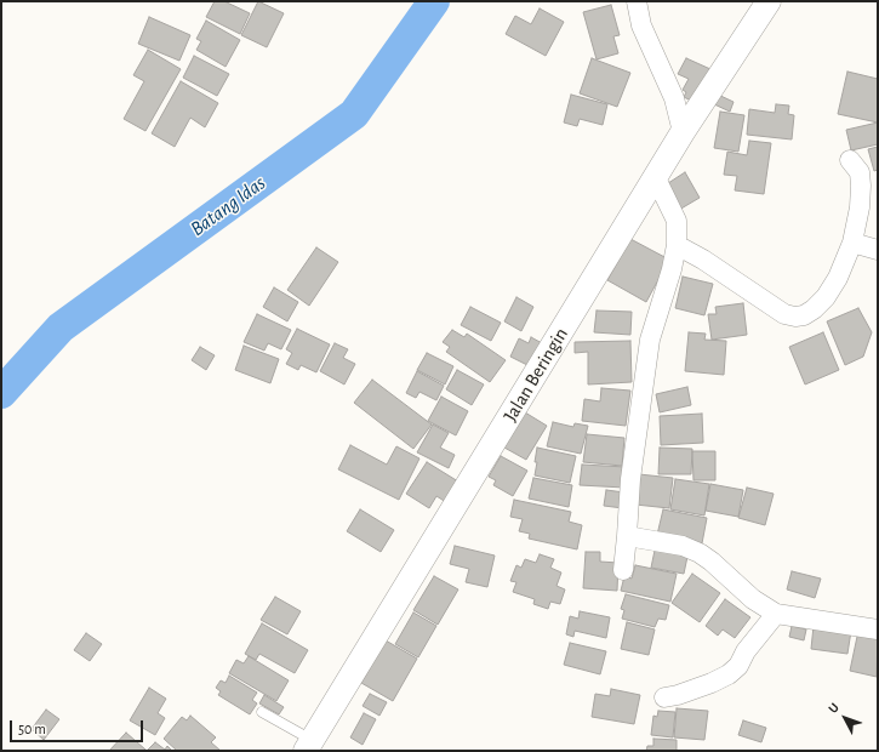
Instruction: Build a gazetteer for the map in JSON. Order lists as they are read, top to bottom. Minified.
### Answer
{"streets":{"street":["Jalan Beringin"]},"water":["Batang Idas"],"scale_bar":"50 m","north":"top left"}
